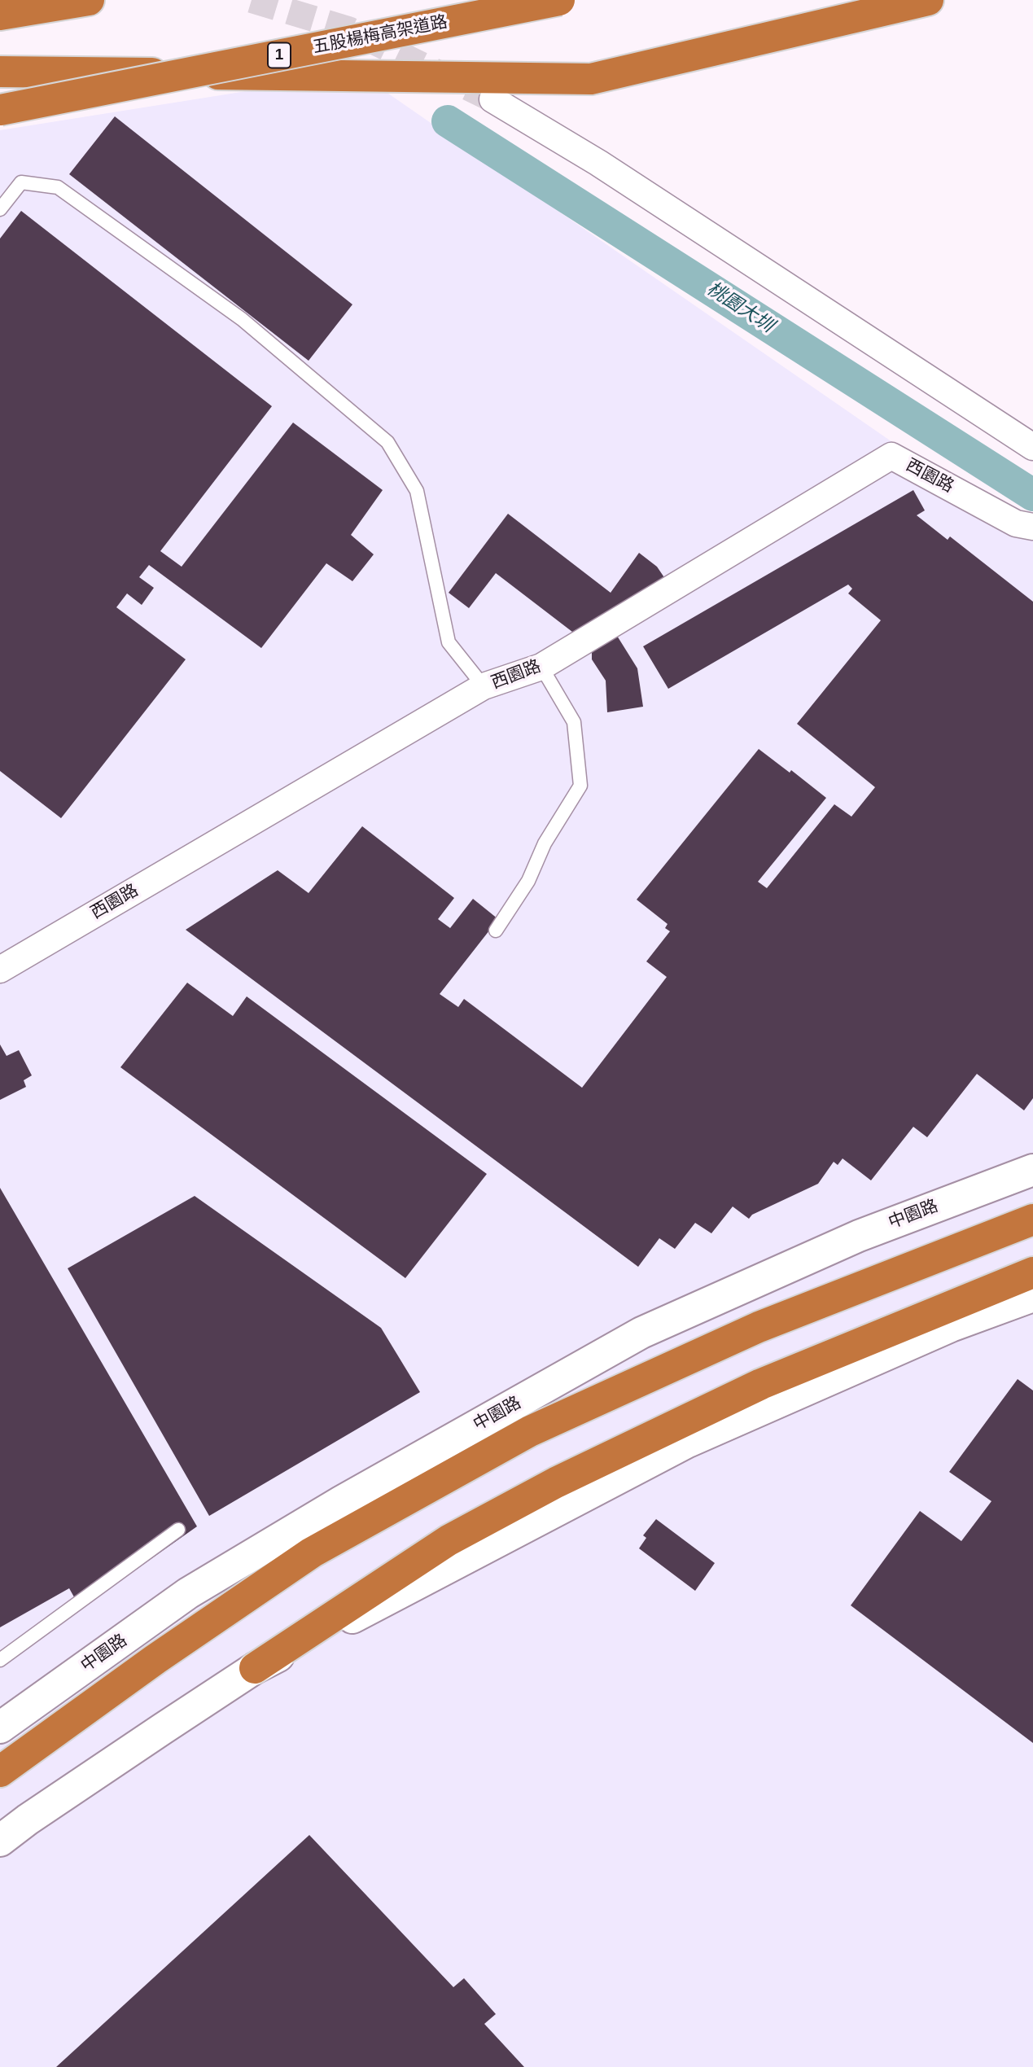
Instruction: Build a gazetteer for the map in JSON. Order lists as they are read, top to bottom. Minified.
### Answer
{"streets":{"highway":["五股楊梅高架道路","1"],"main road":["中園路"],"street":["西園路"]},"water":["桃園大圳"]}
